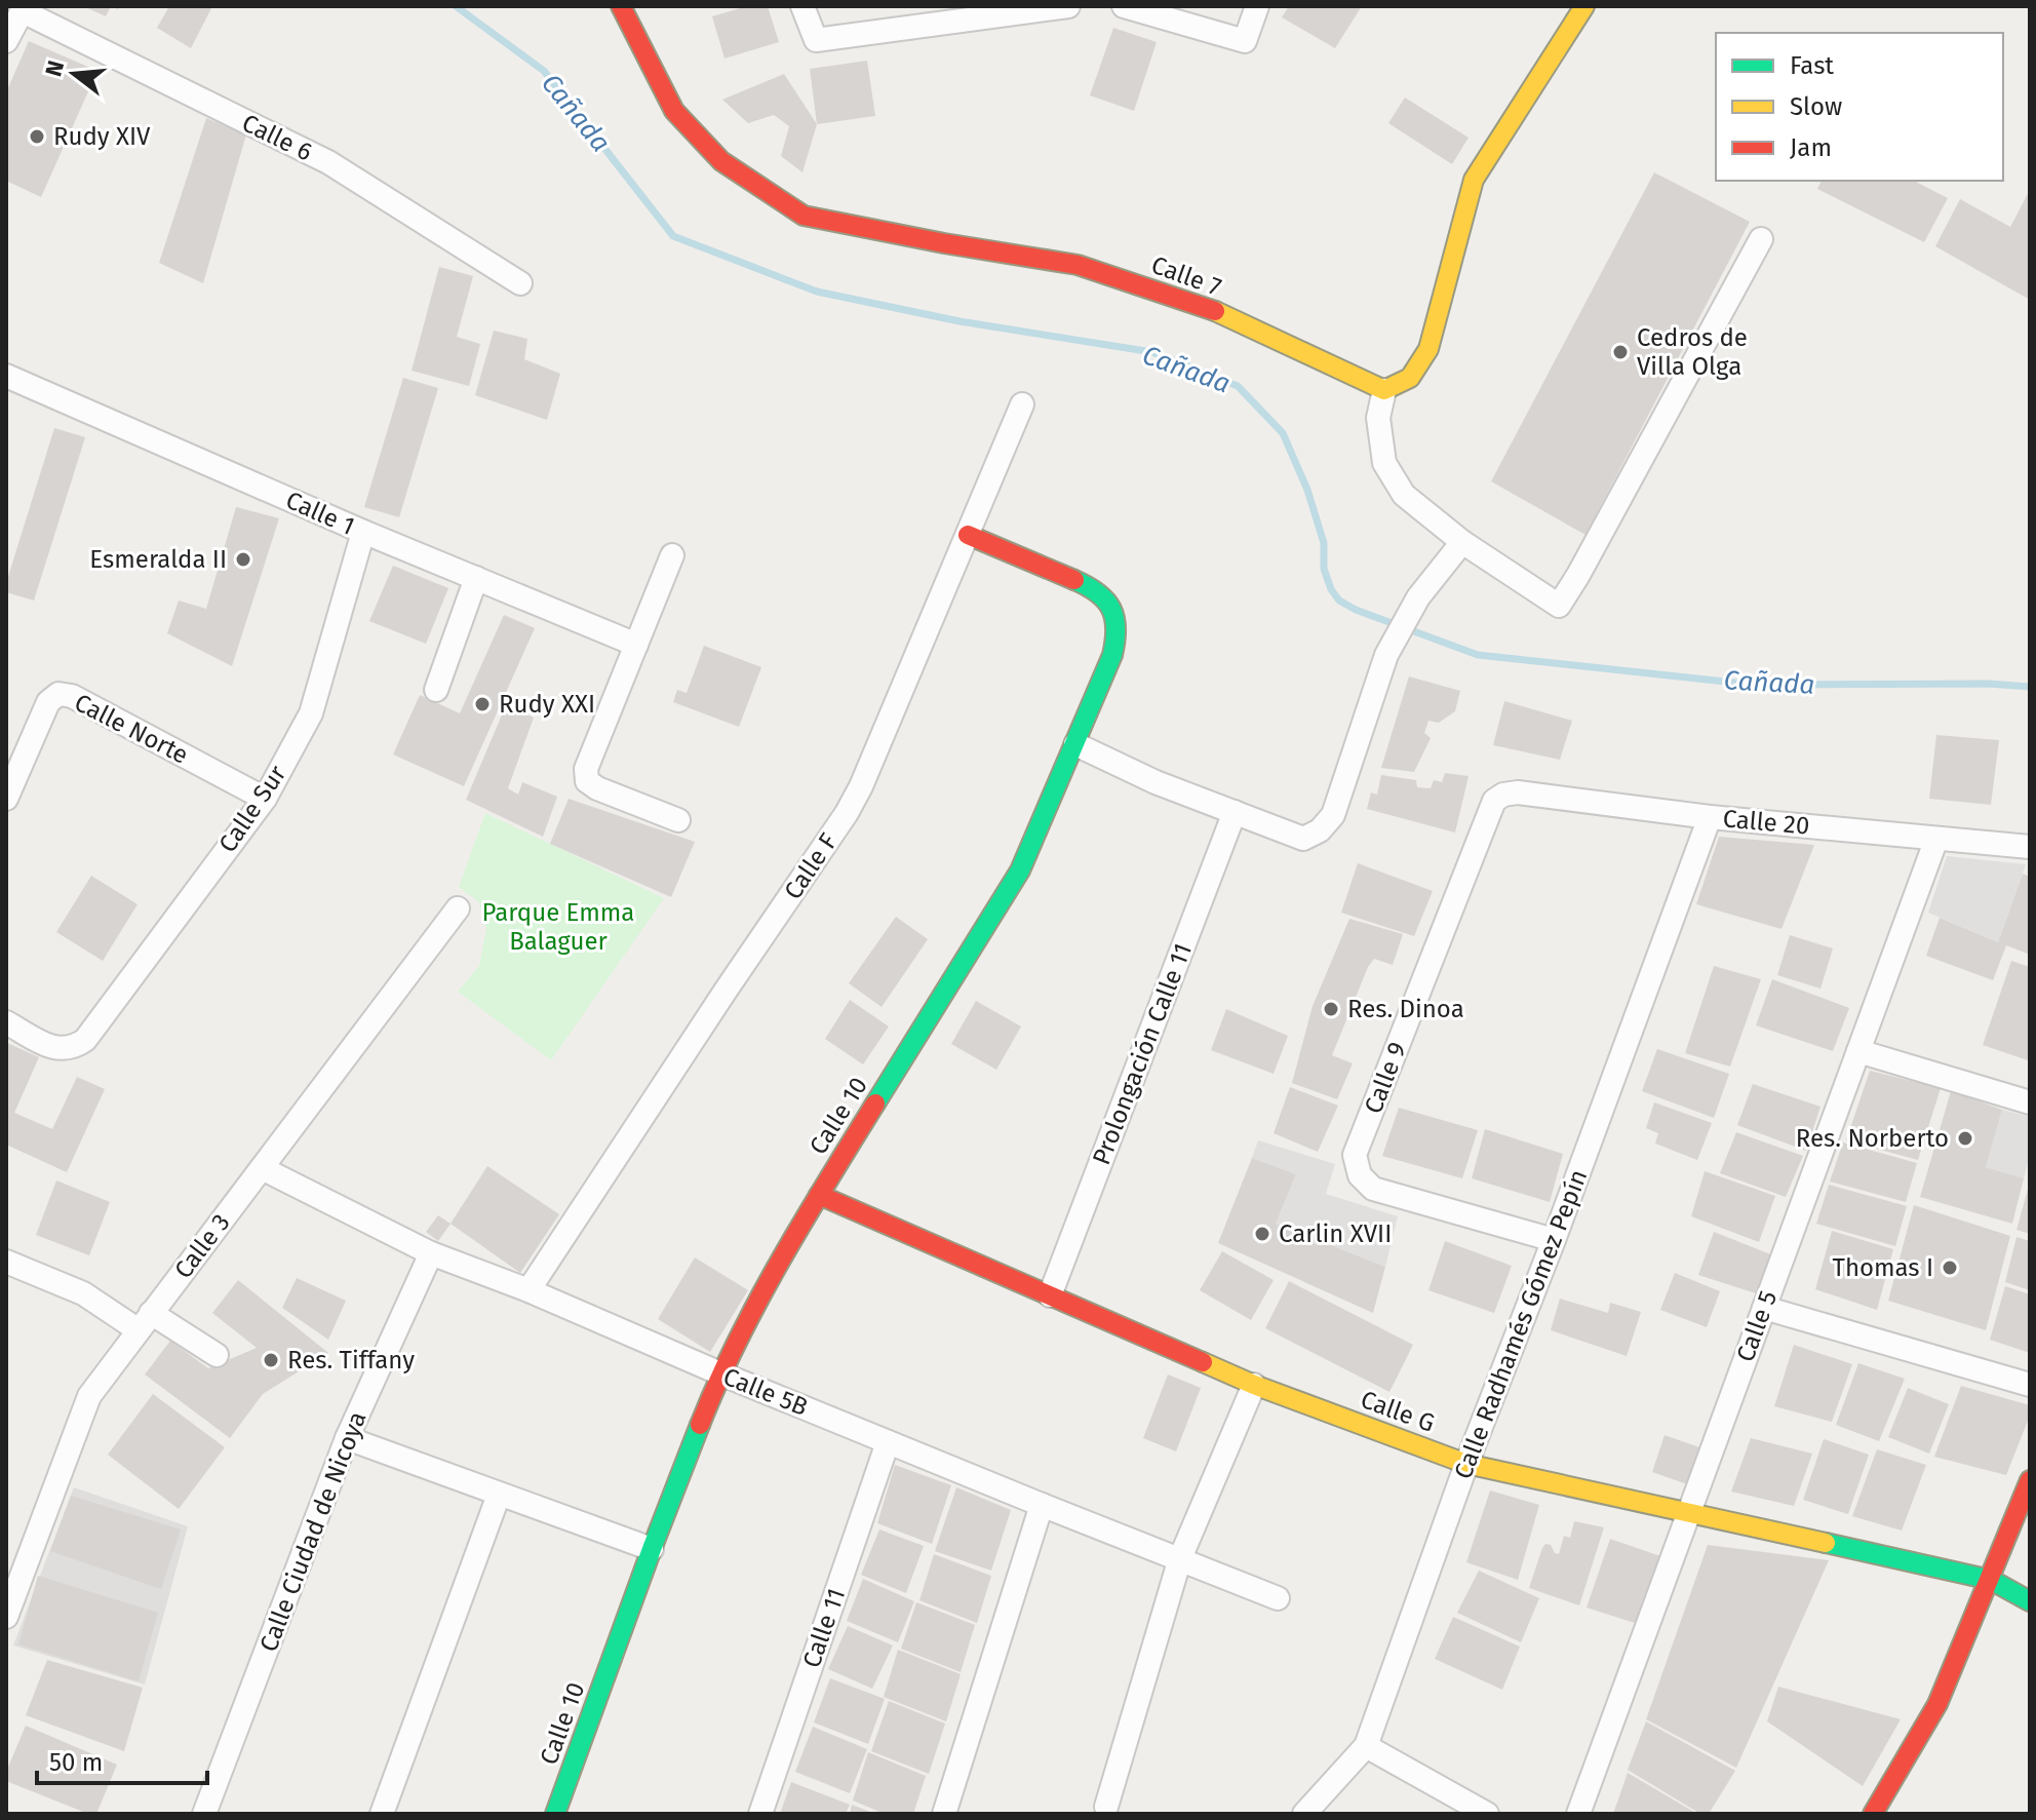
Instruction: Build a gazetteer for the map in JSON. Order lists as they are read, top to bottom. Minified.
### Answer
{"streets":{"street":["Calle 6","Calle 7","Calle 1","Calle Norte","Calle Sur","Calle 20","Calle F","Prolongación Calle 11","Calle 9","Calle 10","Calle 3","Calle Radhamés Gómez Pepín","Calle 5","Calle 5B","Calle G","Calle Ciudad de Nicoya","Calle 11"]},"crossings":[["Calle 1","Calle Sur"],["Calle Norte","Calle Sur"],["Calle 20","Calle 9"],["Calle 20","Calle Radhamés Gómez Pepín"],["Calle 20","Calle 5"],["Calle F","Calle 10"],["Calle F","Calle 5B"],["Prolongación Calle 11","Calle G"],["Calle 9","Calle Radhamés Gómez Pepín"],["Calle 10","Calle 5B"],["Calle 10","Calle G"],["Calle 3","Calle 5B"],["Calle Radhamés Gómez Pepín","Calle G"],["Calle 5","Calle G"],["Calle 5B","Calle Ciudad de Nicoya"],["Calle 5B","Calle 11"]],"water":["Cañada"],"parks":["Parque Emma Balaguer"],"places":["Rudy XIV","Cedros de Villa Olga","Esmeralda II","Rudy XXI","Res. Dinoa","Res. Norberto","Carlin XVII","Thomas I","Res. Tiffany"],"legend":["Fast","Slow","Jam"],"scale_bar":"50 m","north":"left"}
